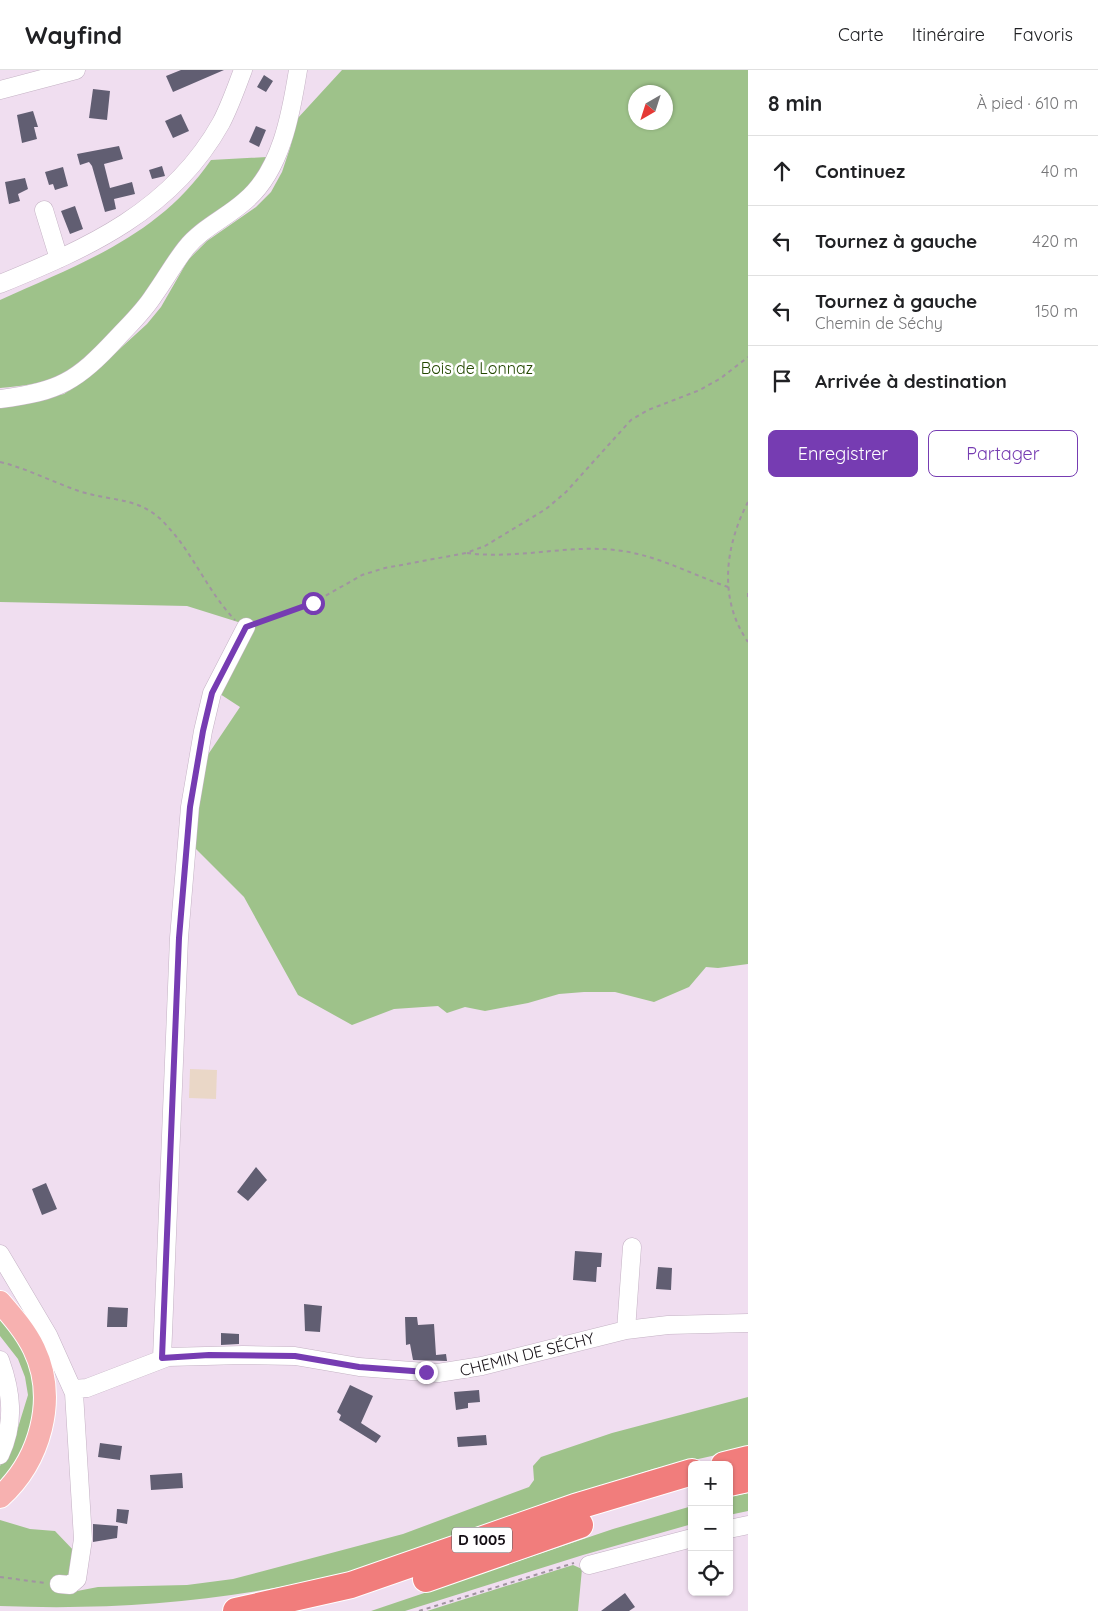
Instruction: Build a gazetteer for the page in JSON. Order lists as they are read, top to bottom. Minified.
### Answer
{"streets":{"highway":["D 1005"],"street":["CHEMIN DE SÉCHY"]},"parks":["Bois de Lonnaz"],"north":"bottom left","page":{"header":"Wayfind","nav":["Carte","Itinéraire","Favoris"],"heading":["8 min","À pied · 610 m"],"list":[["Continuez","40 m"],["Tournez à gauche","420 m"],["Tournez à gauche","Chemin de Séchy","150 m"],"Arrivée à destination"],"buttons":["Enregistrer","Partager"],"map_buttons":["+","−"]}}
